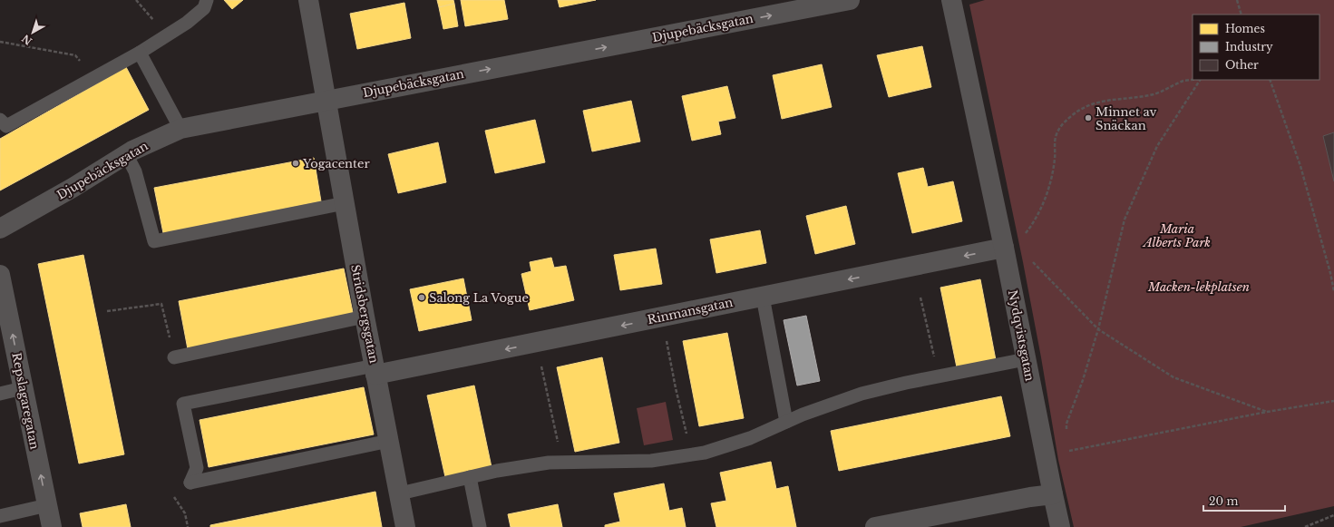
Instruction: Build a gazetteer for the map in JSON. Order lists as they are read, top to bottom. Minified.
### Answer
{"streets":{"street":["Djupebäcksgatan","Rinmansgatan","Stridsbergsgatan","Nydqvistsgatan","Repslagaregatan"]},"crossings":[["Djupebäcksgatan","Stridsbergsgatan"],["Rinmansgatan","Stridsbergsgatan"],["Rinmansgatan","Nydqvistsgatan"]],"one_way":["Djupebäcksgatan","Rinmansgatan","Repslagaregatan"],"parks":["Maria Alberts Park","Macken-lekplatsen"],"places":["Minnet av Snäckan","Yogacenter","Salong La Vogue"],"legend":["Homes","Industry","Other"],"scale_bar":"20 m","north":"bottom left"}
